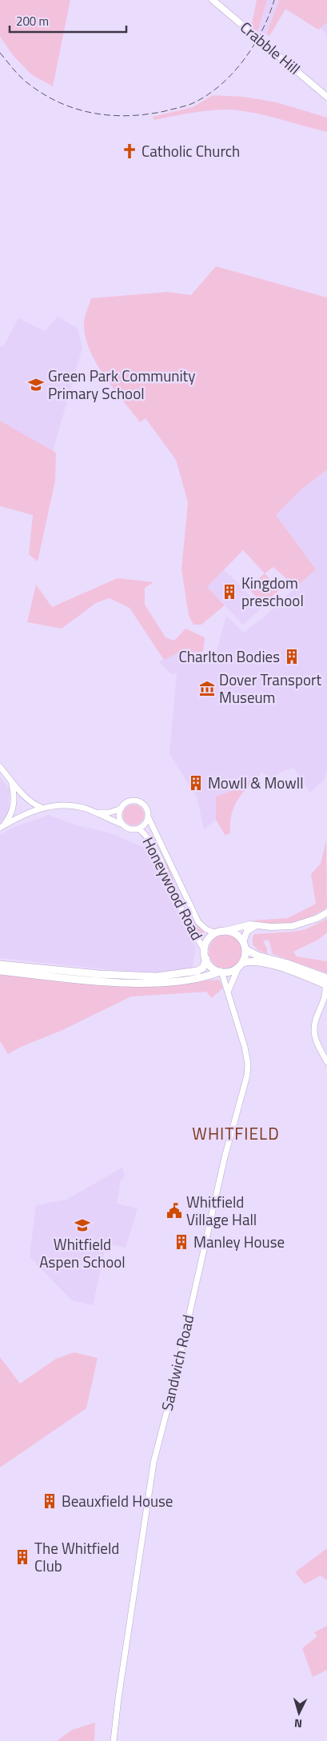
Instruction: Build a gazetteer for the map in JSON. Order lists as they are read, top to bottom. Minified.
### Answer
{"streets":{"main road":["Crabble Hill"],"street":["Honeywood Road","Sandwich Road"]},"crossings":[["Honeywood Road","Sandwich Road"]],"districts":["WHITFIELD"],"places":{"church":["Catholic Church"],"school or university":["Green Park Community Primary School","Whitfield Aspen School"],"building":["Kingdom preschool","Charlton Bodies","Mowll & Mowll","Manley House","Beauxfield House","The Whitfield Club"],"museum":["Dover Transport Museum"],"public building":["Whitfield Village Hall"]},"scale_bar":"200 m","north":"bottom"}
